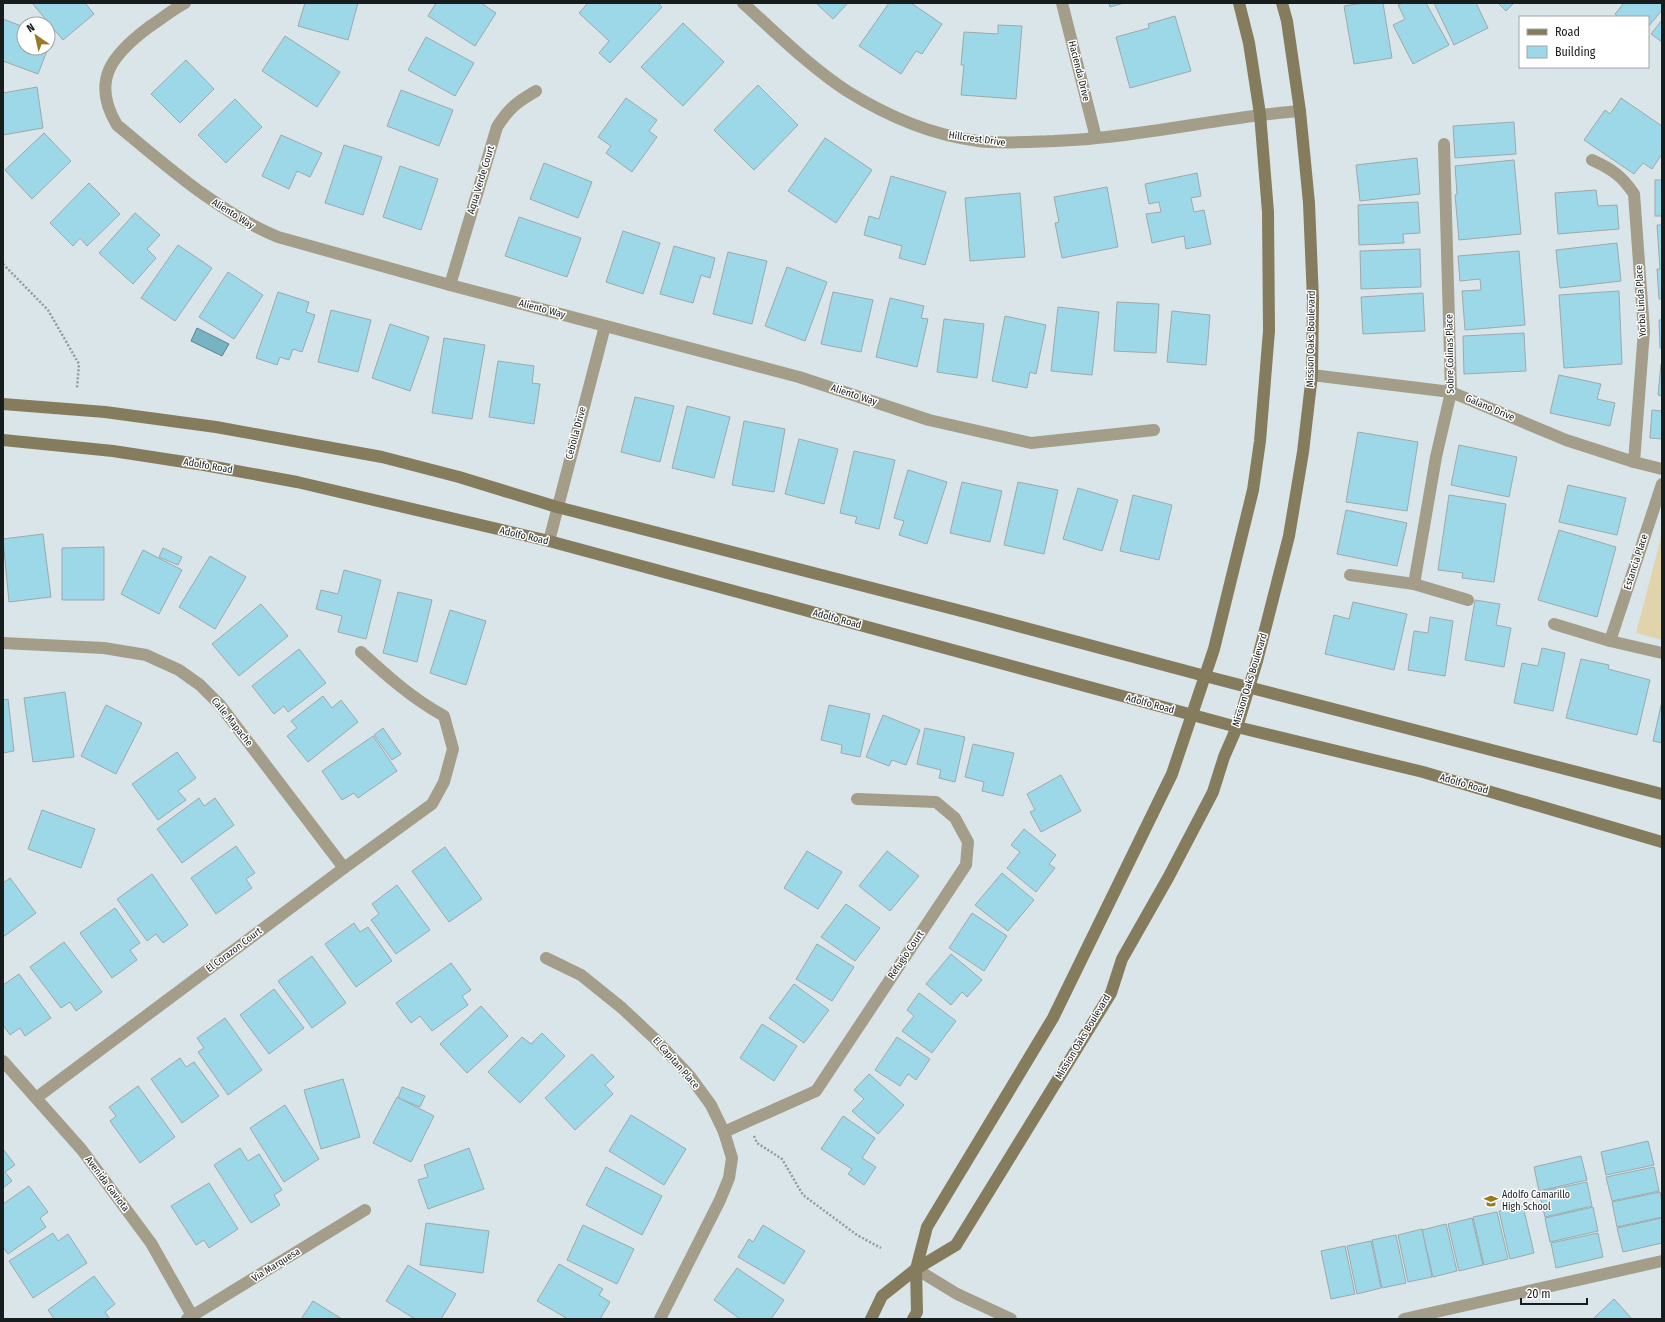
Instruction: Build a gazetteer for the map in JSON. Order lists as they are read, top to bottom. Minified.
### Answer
{"streets":{"main road":["Mission Oaks Boulevard","Adolfo Road"],"street":["Hacienda Drive","Hillcrest Drive","Aqua Verde Court","Aliento Way","Yorba Linda Place","Sobre Colinas Place","Galano Drive","Cebolla Drive","Estancia Place","Calle Mapache","El Corazon Court","Refugio Court","El Capitan Place","Avenida Gaviota","Via Marquesa"]},"crossings":[["Hacienda Drive","Hillcrest Drive"],["Hillcrest Drive","Mission Oaks Boulevard"],["Aqua Verde Court","Aliento Way"],["Aliento Way","Cebolla Drive"],["Yorba Linda Place","Galano Drive"],["Mission Oaks Boulevard","Galano Drive"],["Mission Oaks Boulevard","Adolfo Road"],["Sobre Colinas Place","Galano Drive"],["Cebolla Drive","Adolfo Road"],["Calle Mapache","El Corazon Court"],["El Corazon Court","Avenida Gaviota"],["Refugio Court","El Capitan Place"],["Avenida Gaviota","Via Marquesa"]],"places":{"school or university":["Adolfo Camarillo High School"]},"legend":["Road","Building"],"scale_bar":"20 m","north":"top left"}
